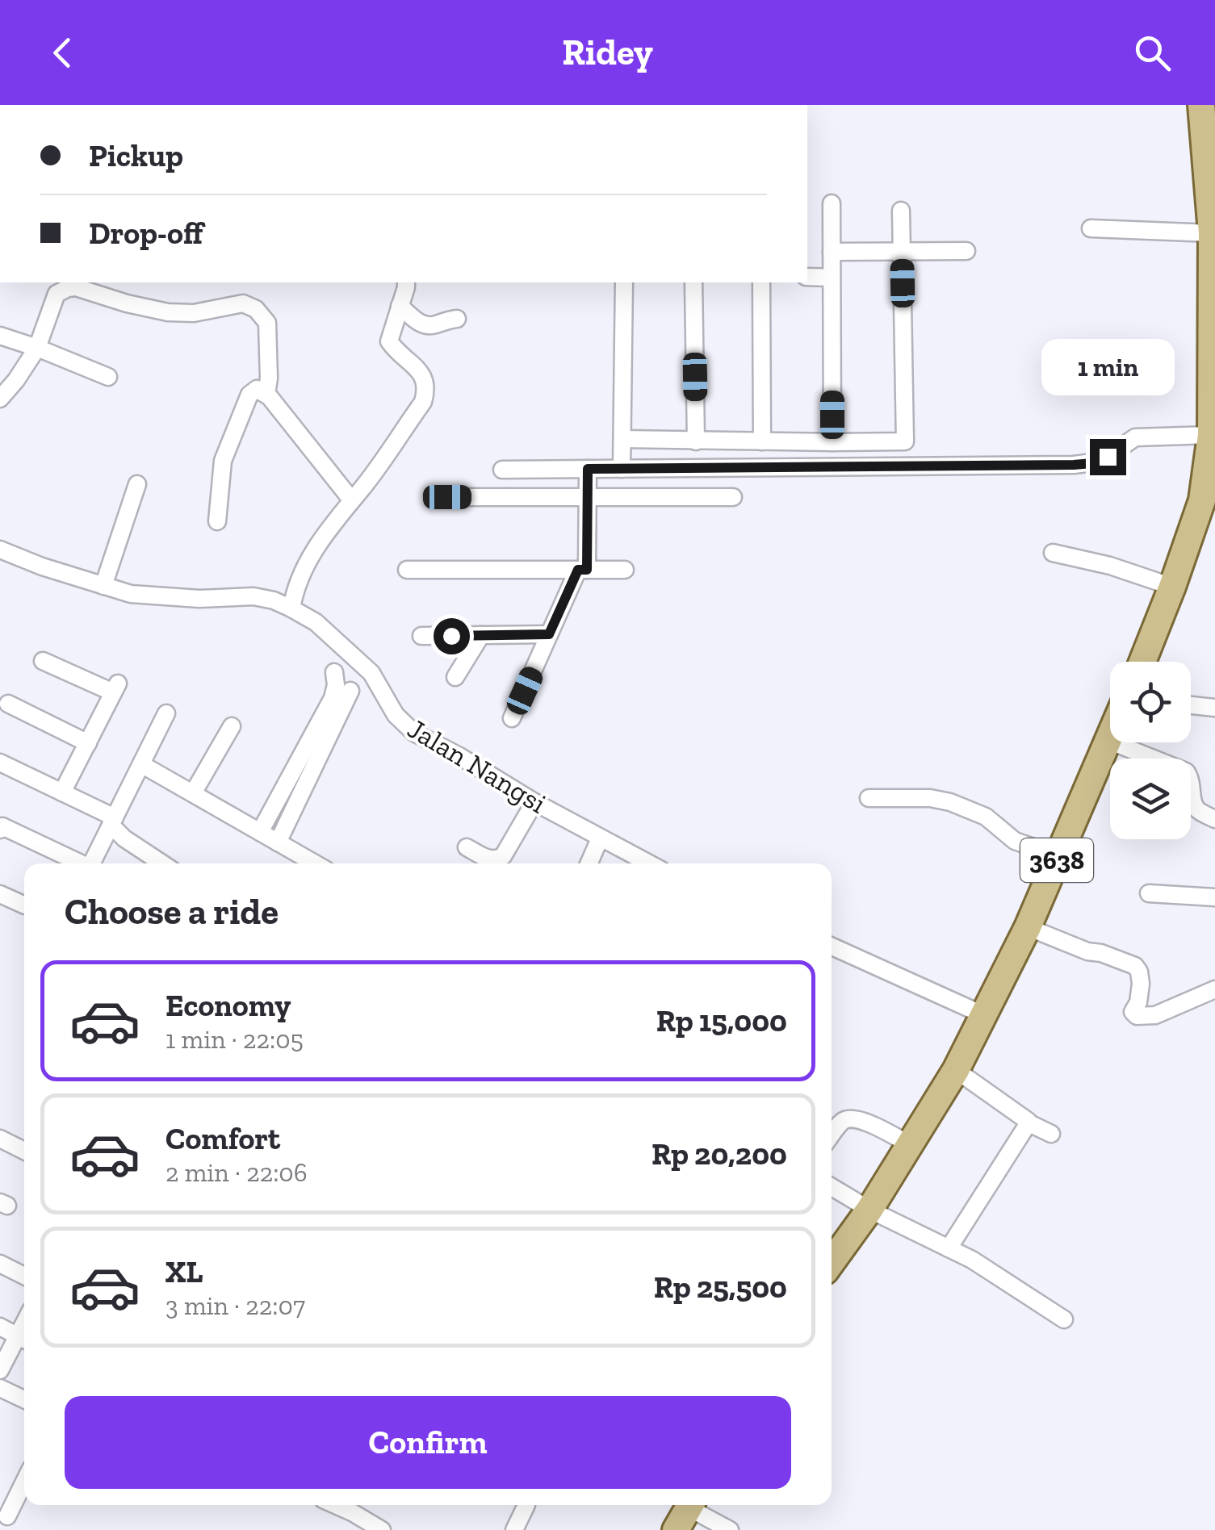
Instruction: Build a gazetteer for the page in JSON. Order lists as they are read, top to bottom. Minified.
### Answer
{"streets":{"main road":["3638"],"street":["Jalan Nangsi"]},"page":{"header":"Ridey","banner":["Pickup","Drop-off"],"bubble":"1 min","heading":"Choose a ride","list":[{"name":"Economy","note":"1 min · 22:05","value":"Rp 15,000"},{"name":"Comfort","note":"2 min · 22:06","value":"Rp 20,200"},{"name":"XL","note":"3 min · 22:07","value":"Rp 25,500"}],"buttons":"Confirm"}}
